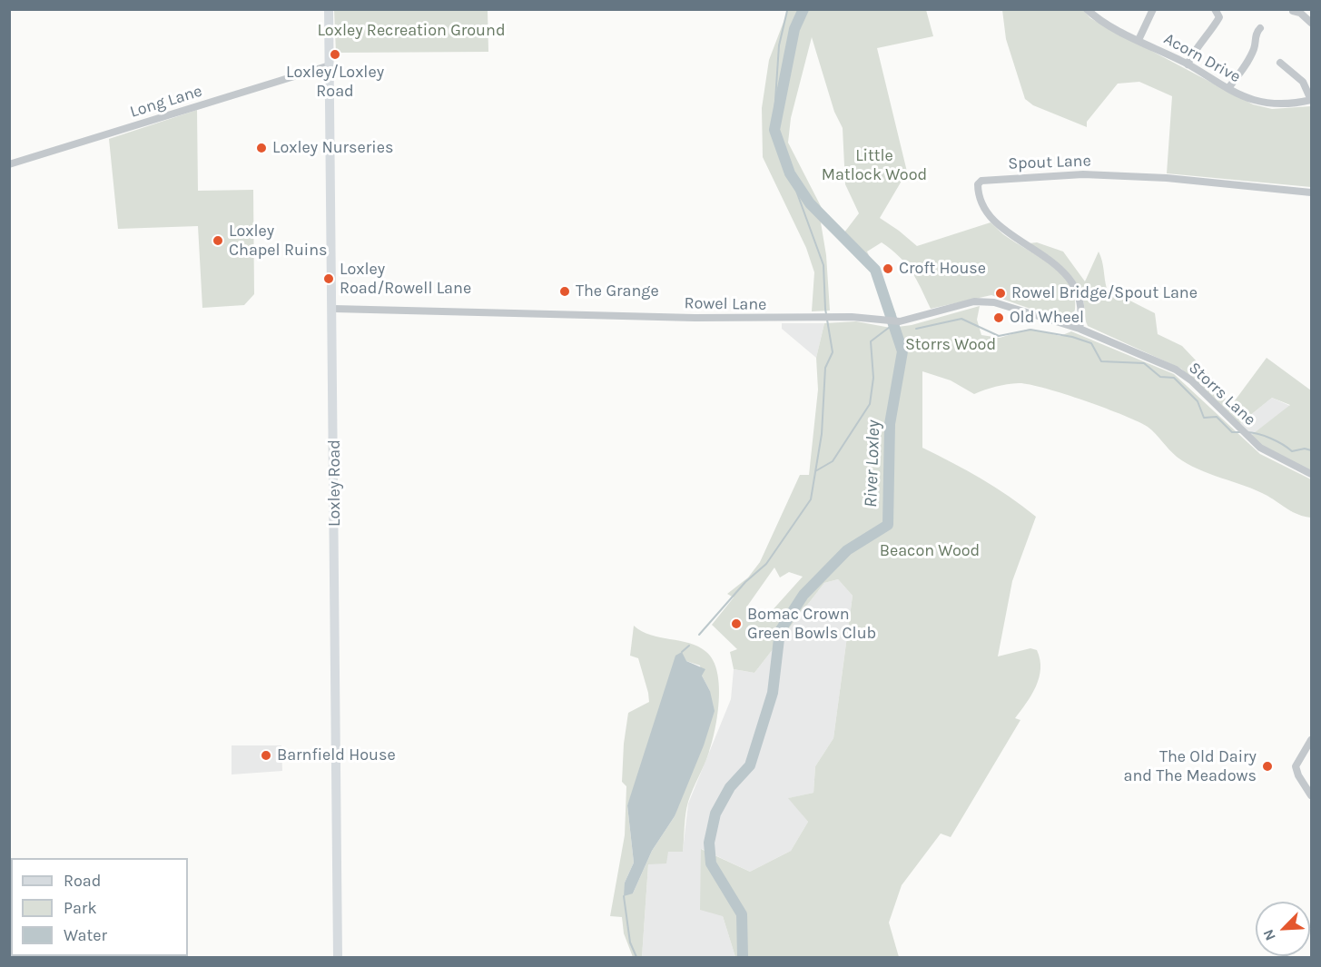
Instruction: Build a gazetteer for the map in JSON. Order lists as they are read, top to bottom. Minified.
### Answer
{"streets":{"main road":["Loxley Road"],"street":["Acorn Drive","Long Lane","Spout Lane","Rowel Lane","Storrs Lane"]},"crossings":[["Long Lane","Loxley Road"],["Spout Lane","Rowel Lane"],["Spout Lane","Storrs Lane"],["Rowel Lane","Storrs Lane"],["Rowel Lane","Loxley Road"]],"water":["River Loxley"],"parks":["Loxley Recreation Ground","Little Matlock Wood","Storrs Wood","Beacon Wood"],"places":["Loxley/Loxley Road","Loxley Nurseries","Loxley Chapel Ruins","Croft House","Loxley Road/Rowell Lane","The Grange","Rowel Bridge/Spout Lane","Old Wheel","Bomac Crown Green Bowls Club","Barnfield House","The Old Dairy and The Meadows"],"legend":["Road","Park","Water"],"north":"bottom left"}
